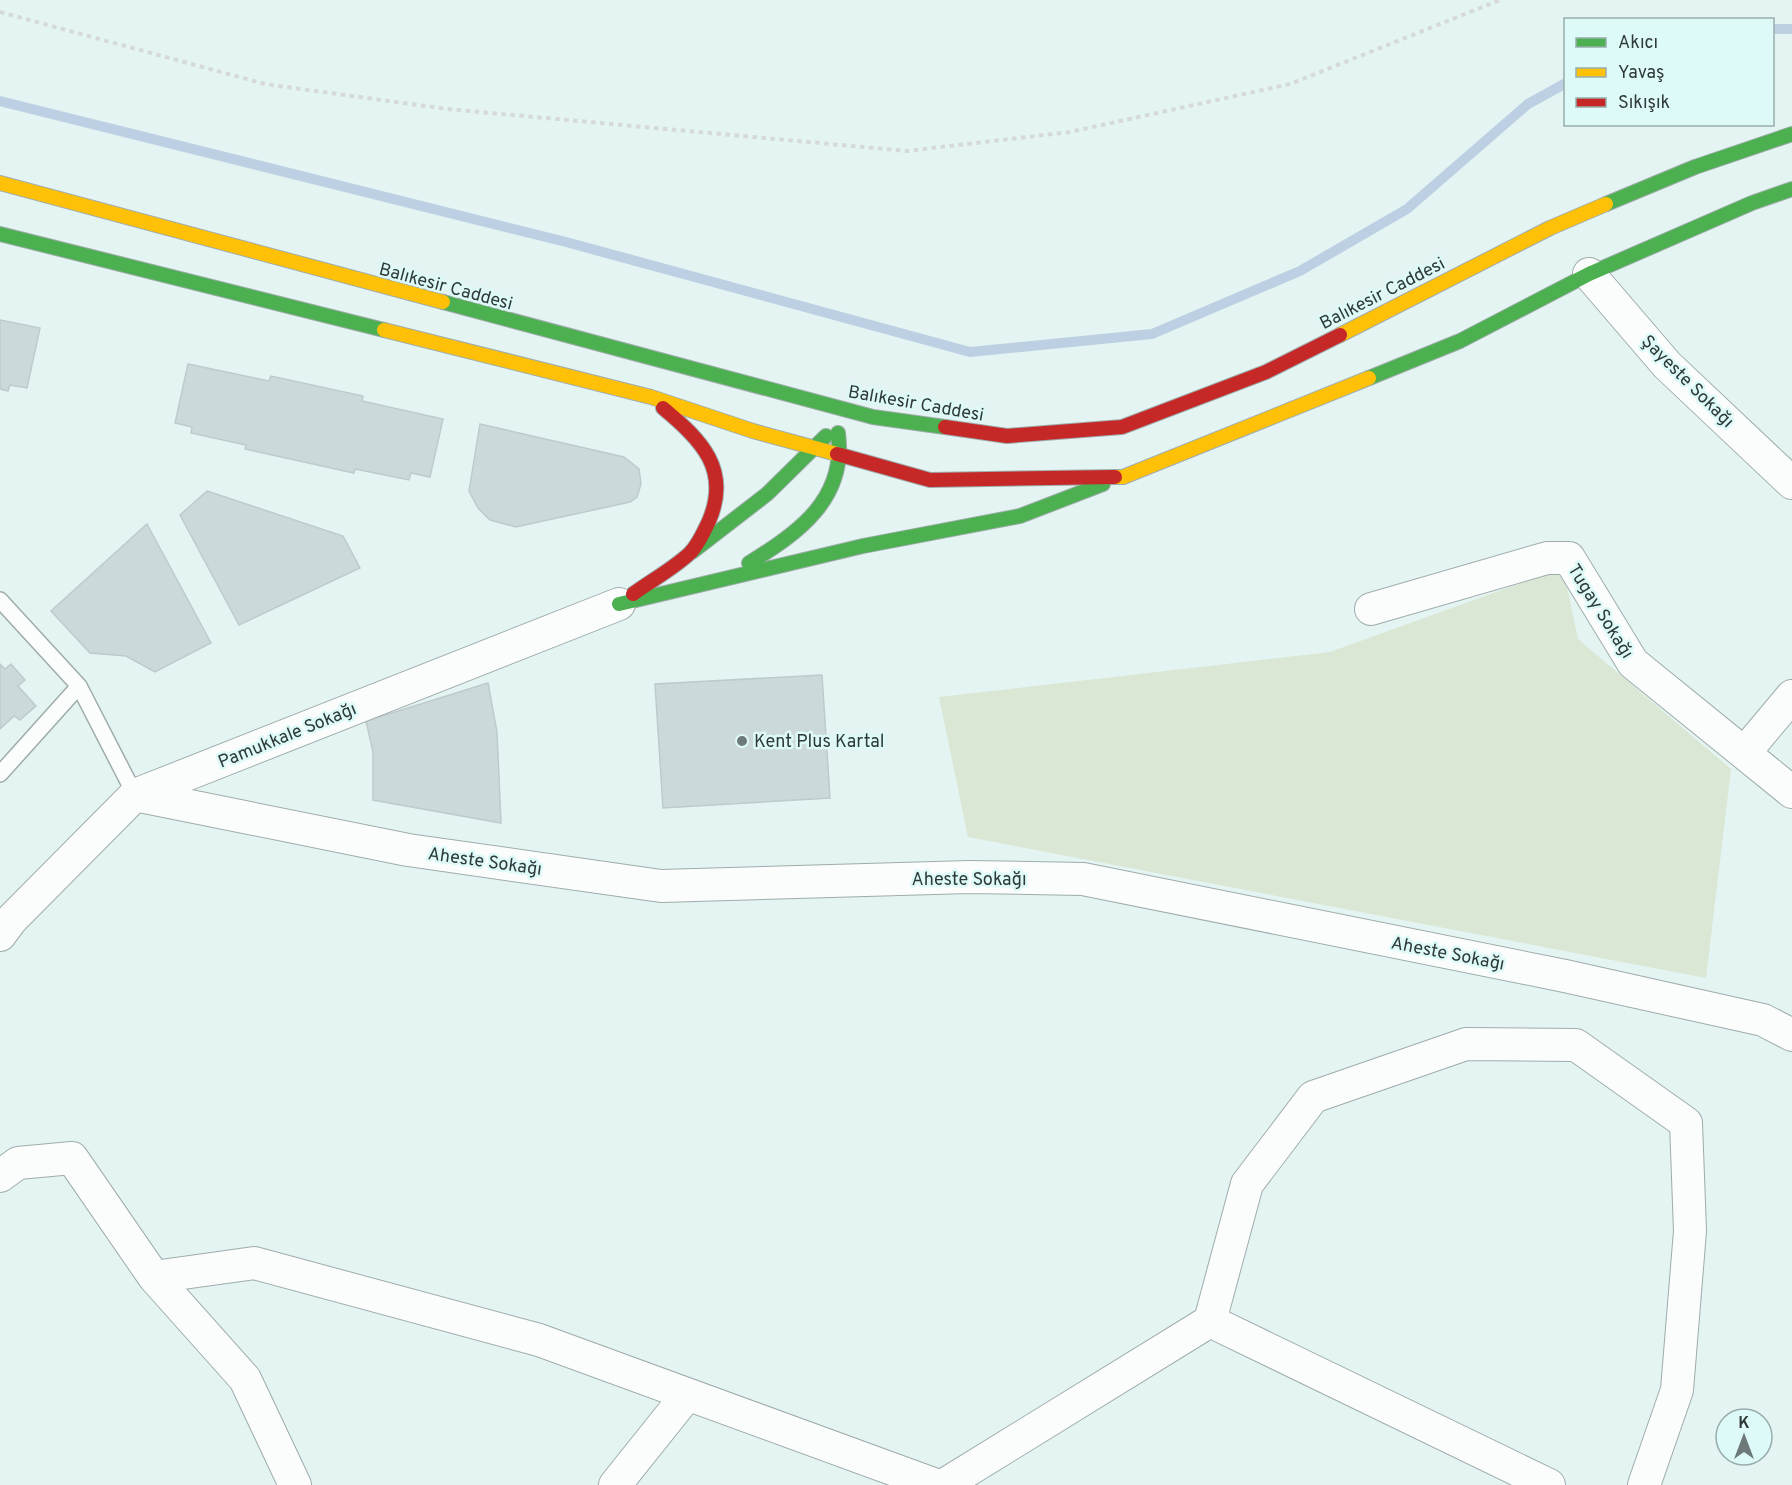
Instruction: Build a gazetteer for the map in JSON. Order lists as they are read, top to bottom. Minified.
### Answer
{"streets":{"main road":["Balıkesir Caddesi"],"street":["Şayeste Sokağı","Tugay Sokağı","Pamukkale Sokağı","Aheste Sokağı"]},"crossings":[["Pamukkale Sokağı","Aheste Sokağı"]],"places":["Kent Plus Kartal"],"legend":["Akıcı","Yavaş","Sıkışık"],"north":"top"}
